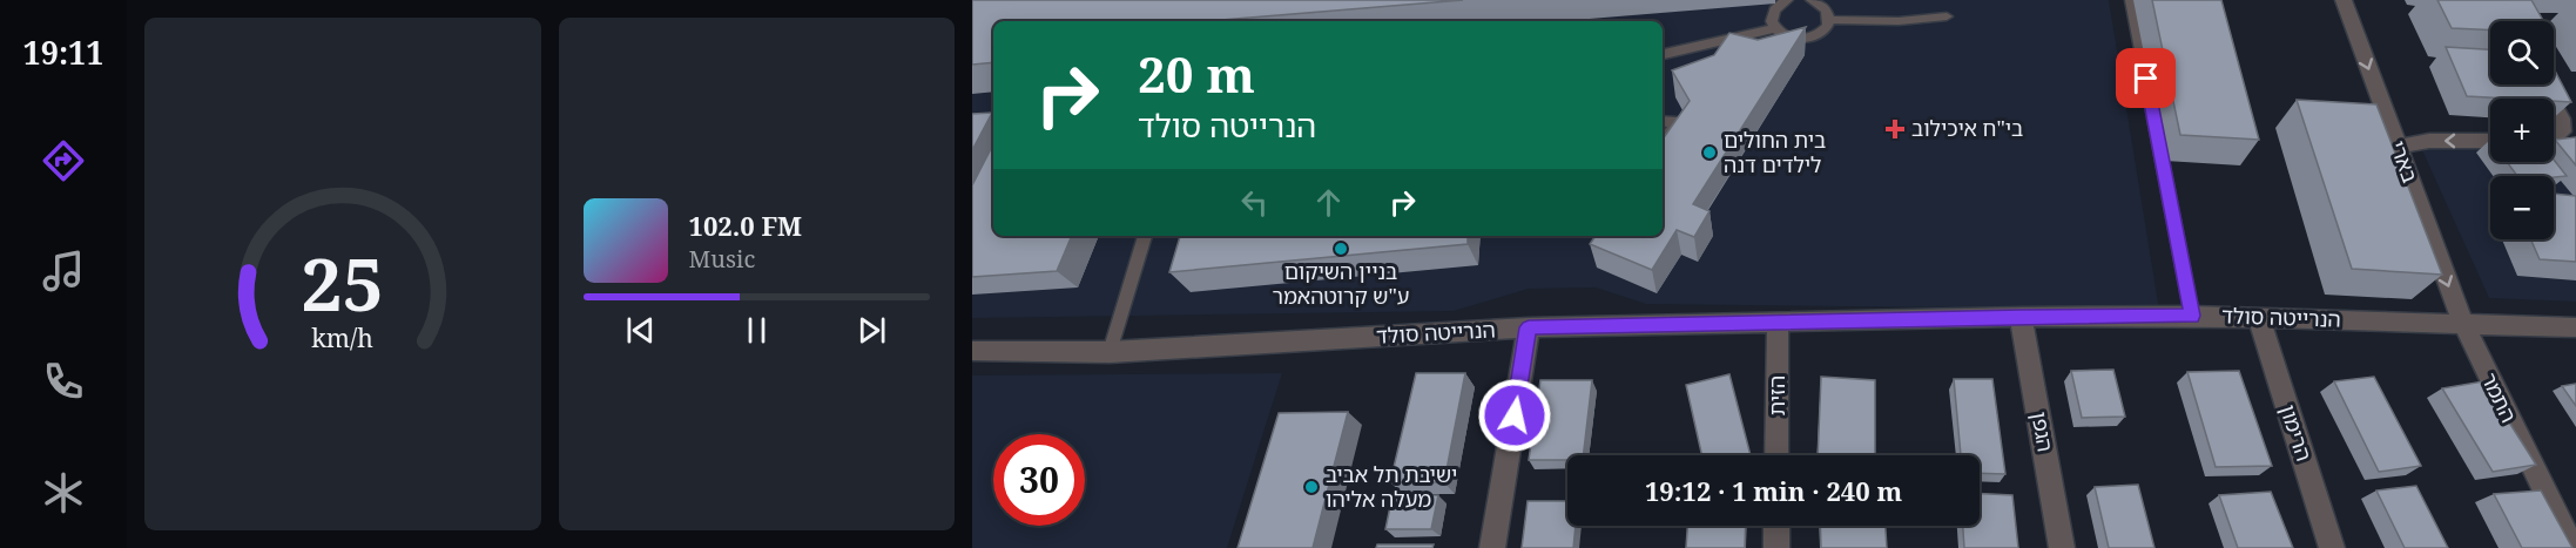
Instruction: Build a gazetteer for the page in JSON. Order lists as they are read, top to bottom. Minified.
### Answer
{"streets":{"street":["בארי","הנרייטה סולד","הזית","התמר","הגפן","הרימון"]},"crossings":[["בארי","הנרייטה סולד"],["בארי","התמר"],["הנרייטה סולד","הזית"],["הנרייטה סולד","התמר"],["הנרייטה סולד","הגפן"],["הנרייטה סולד","הרימון"]],"one_way":["בארי"],"places":{"health":["בי\"ח איכילוב"],"other":["בית החולים לילדים דנה","בניין השיקום ע\"ש קרוטהאמר","ישיבת תל אביב מעלה אליהו"]},"page":{"tabs":"19:11","map_buttons":["+","−"],"turn":["20 m","הנרייטה סולד"],"song":["102.0 FM","Music"],"limit":"30","trip":"19:12 · 1 min · 240 m","gauge":["25","km/h"]}}
